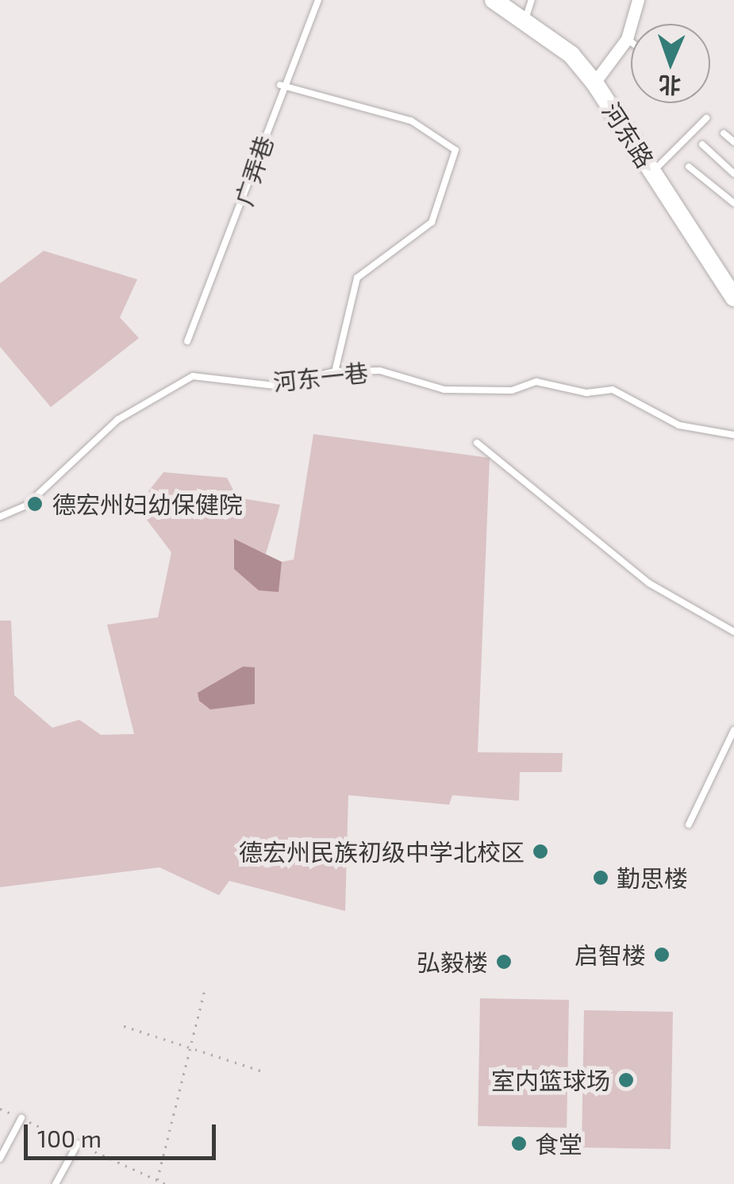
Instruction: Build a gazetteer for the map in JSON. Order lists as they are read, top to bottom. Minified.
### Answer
{"streets":{"main road":["河东路"],"lane":["广弄巷","河东一巷"]},"places":["德宏州妇幼保健院","德宏州民族初级中学北校区","勤思楼","启智楼","弘毅楼","室内篮球场","食堂"],"scale_bar":"100 m","north":"bottom"}
